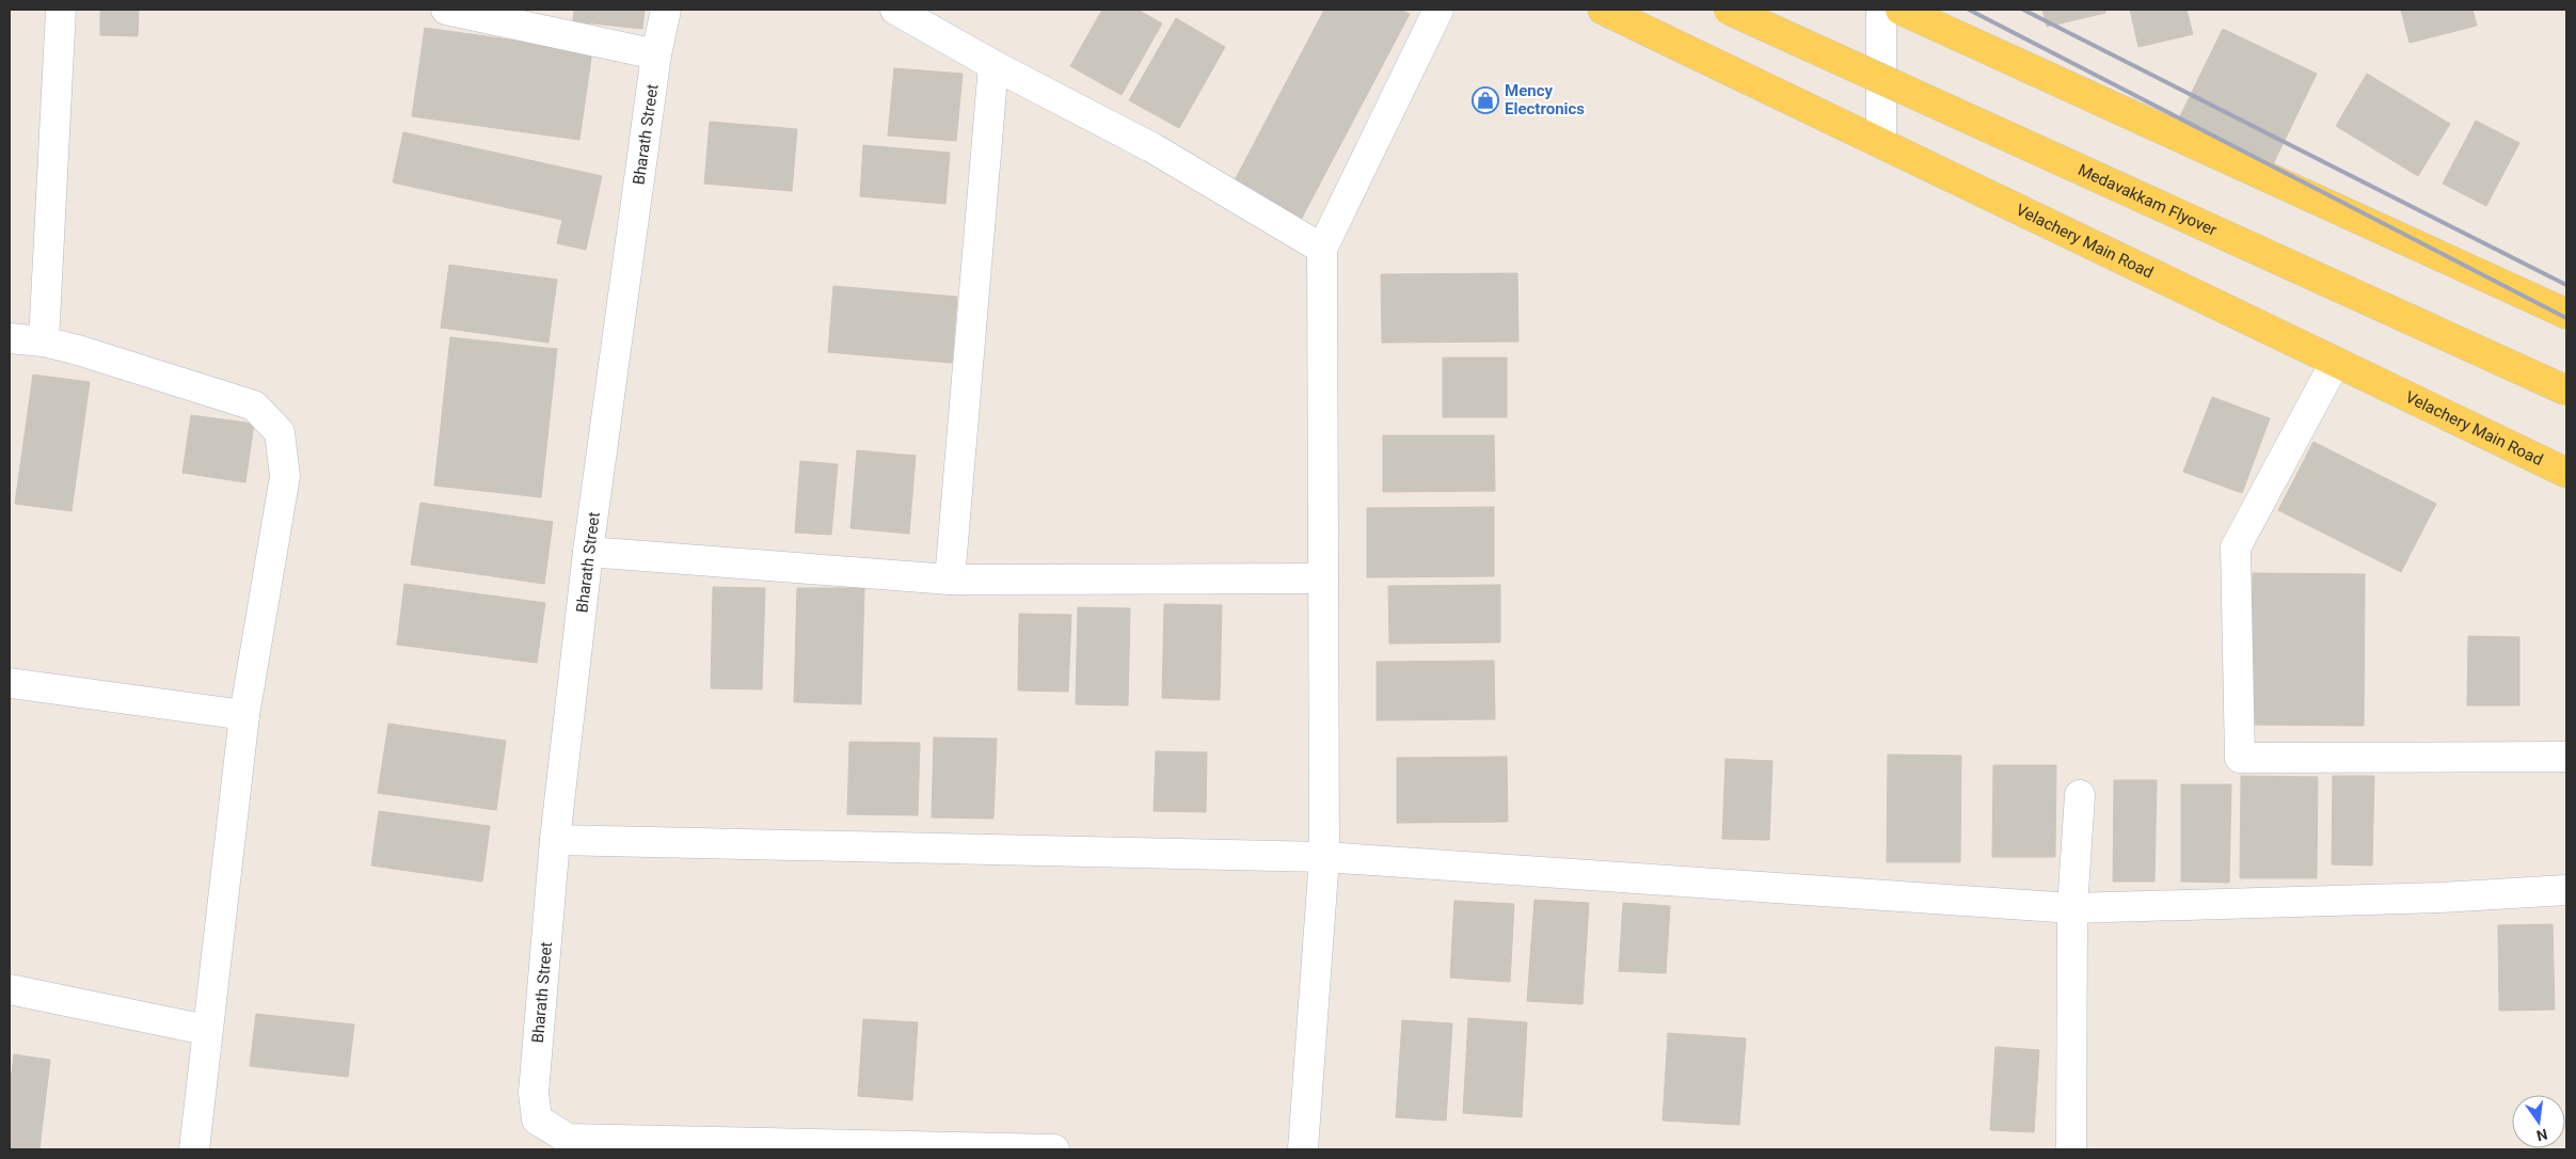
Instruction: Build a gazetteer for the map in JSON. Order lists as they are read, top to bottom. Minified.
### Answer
{"streets":{"main road":["Medavakkam Flyover","Velachery Main Road"],"street":["Bharath Street"]},"places":{"shop":["Mency Electronics"]},"north":"bottom"}
